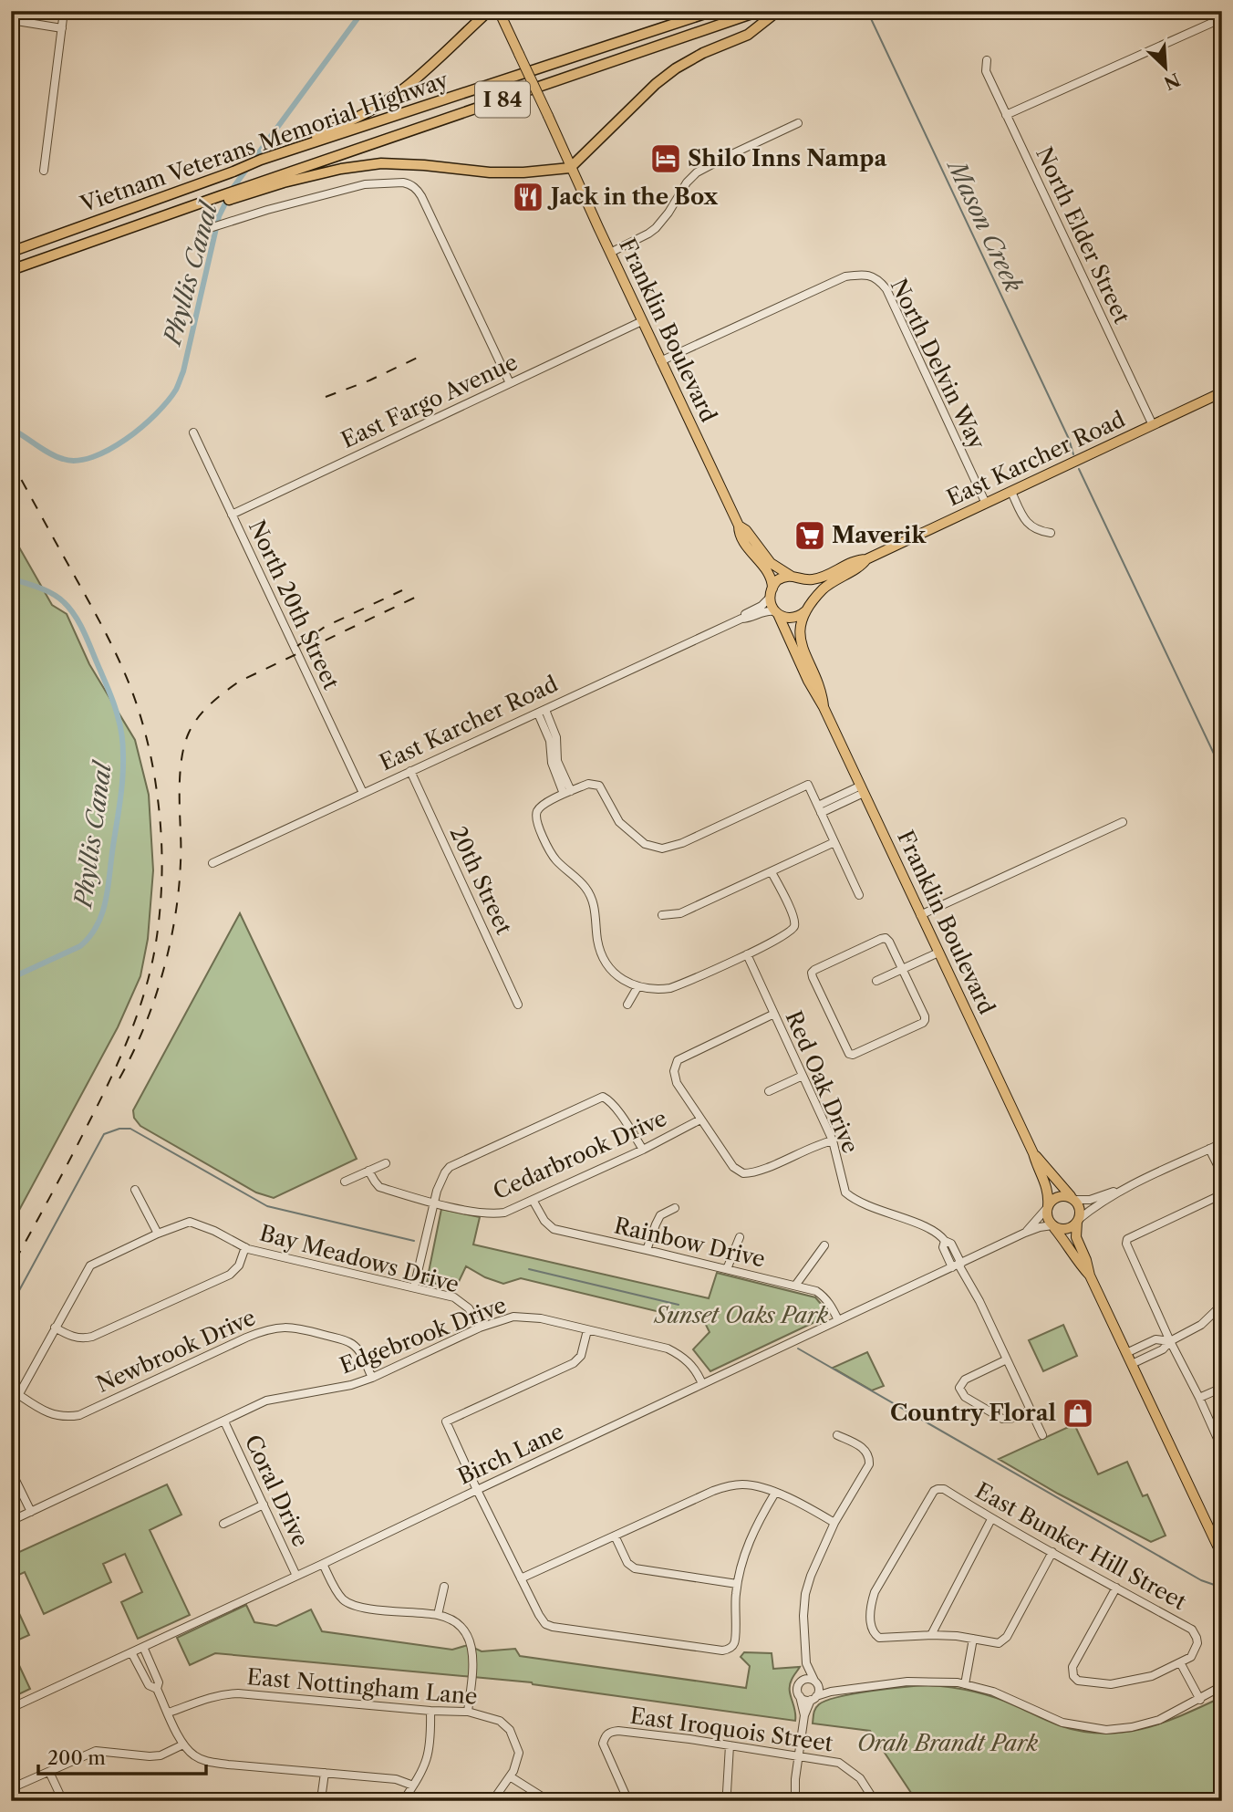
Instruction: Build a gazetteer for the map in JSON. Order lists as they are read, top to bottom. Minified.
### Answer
{"streets":{"highway":["I 84","Vietnam Veterans Memorial Highway"],"main road":["Franklin Boulevard","East Karcher Road"],"street":["North Elder Street","North Delvin Way","East Fargo Avenue","North 20th Street","20th Street","Red Oak Drive","Cedarbrook Drive","Rainbow Drive","Bay Meadows Drive","Edgebrook Drive","Newbrook Drive","Birch Lane","Coral Drive","East Bunker Hill Street","East Nottingham Lane","East Iroquois Street"]},"crossings":[["North Elder Street","East Karcher Road"],["Franklin Boulevard","North Delvin Way"],["Franklin Boulevard","East Fargo Avenue"],["Franklin Boulevard","Birch Lane"],["North Delvin Way","East Karcher Road"],["East Fargo Avenue","North 20th Street"],["East Karcher Road","North 20th Street"],["East Karcher Road","20th Street"],["Red Oak Drive","Birch Lane"],["Cedarbrook Drive","Rainbow Drive"],["Rainbow Drive","Birch Lane"],["Bay Meadows Drive","Edgebrook Drive"],["Bay Meadows Drive","Newbrook Drive"],["Edgebrook Drive","Newbrook Drive"],["Edgebrook Drive","Birch Lane"],["Edgebrook Drive","Coral Drive"],["Birch Lane","Coral Drive"]],"water":["Mason Creek","Phyllis Canal"],"parks":["Sunset Oaks Park","Orah Brandt Park"],"places":{"hotel":["Shilo Inns Nampa"],"restaurant":["Jack in the Box"],"supermarket":["Maverik"],"shop":["Country Floral"]},"scale_bar":"200 m","north":"bottom right"}
